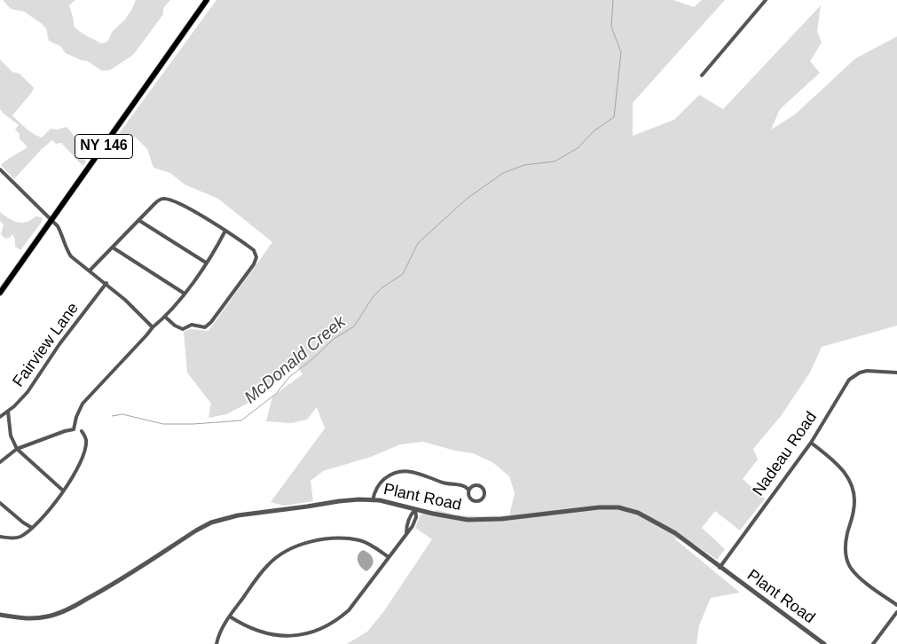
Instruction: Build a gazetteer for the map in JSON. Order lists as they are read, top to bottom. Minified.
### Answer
{"streets":{"main road":["NY 146"],"street":["Fairview Lane","Nadeau Road","Plant Road"]},"crossings":[["Nadeau Road","Plant Road"]],"water":["McDonald Creek"]}
